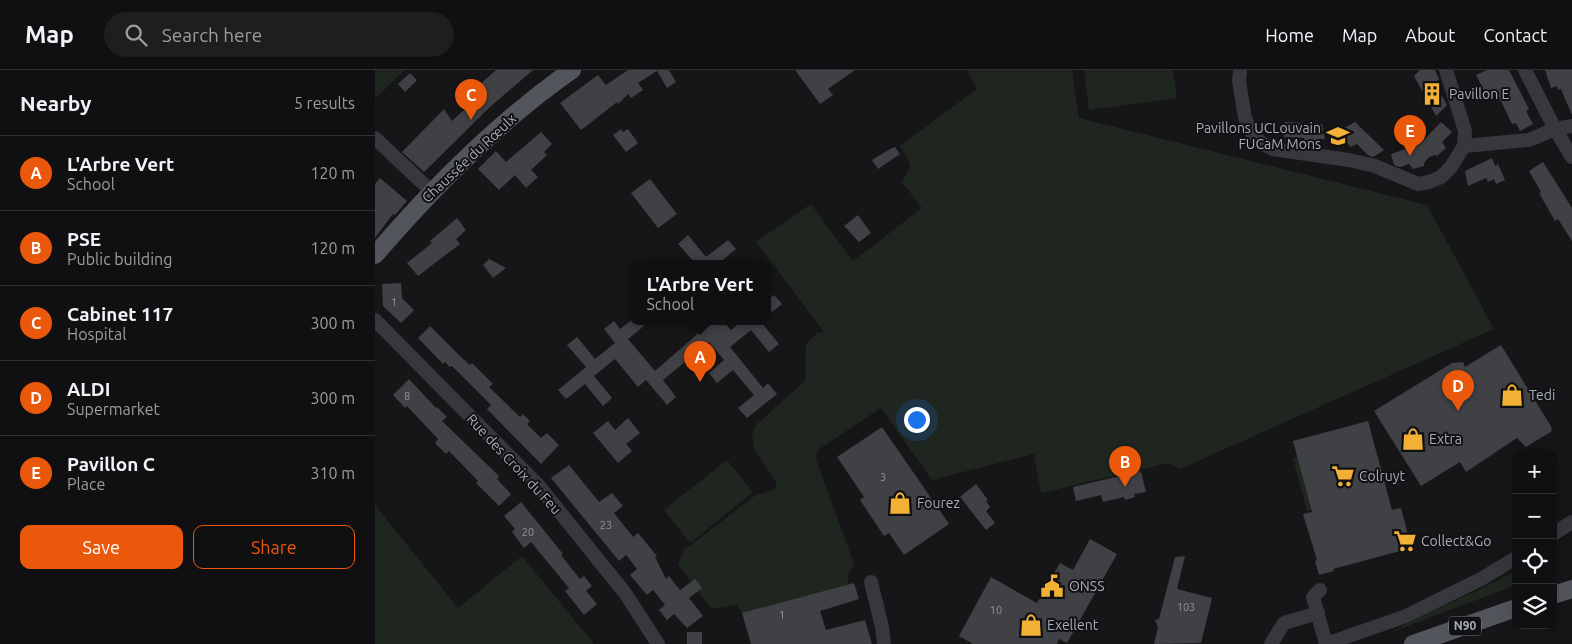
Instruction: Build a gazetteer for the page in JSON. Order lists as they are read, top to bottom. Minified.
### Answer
{"streets":{"main road":["Chaussée du Rœulx","N90"],"street":["Rue des Croix du Feu"]},"places":{"building":["Pavillon E"],"school or university":["Pavillons UCLouvain FUCaM Mons"],"shop":["Tedi","Extra","Fourez","Exellent"],"supermarket":["Colruyt","Collect&Go"],"public building":["ONSS"]},"house_numbers":["1","8","3","23","20","103","10","1"],"page":{"header":"Map","search":"Search here","nav":["Home","Map","About","Contact"],"heading":["Nearby","5 results"],"pins":["C","E","A","D","B"],"list":[{"mark":"A","name":"L'Arbre Vert","note":"School","value":"120 m"},{"mark":"B","name":"PSE","note":"Public building","value":"120 m"},{"mark":"C","name":"Cabinet 117","note":"Hospital","value":"300 m"},{"mark":"D","name":"ALDI","note":"Supermarket","value":"300 m"},{"mark":"E","name":"Pavillon C","note":"Place","value":"310 m"}],"popup":["L'Arbre Vert","School"],"map_buttons":["+","−"],"buttons":["Save","Share"]}}
